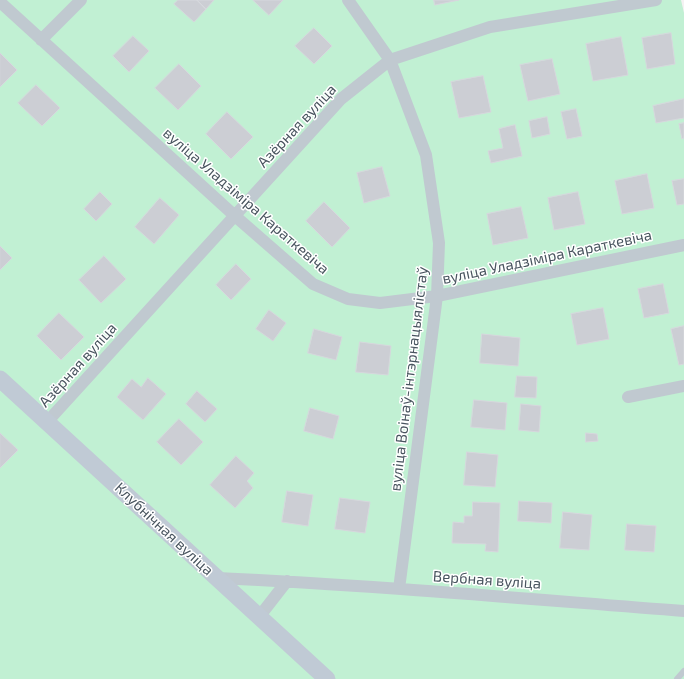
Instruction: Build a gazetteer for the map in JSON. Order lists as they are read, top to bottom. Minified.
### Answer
{"streets":{"street":["Азёрная вуліца","вуліца Уладзіміра Караткевіча","вуліца Воінаў-інтэрнацыялістаў","Клубнічная вуліца","Вербная вуліца"]},"crossings":[["Азёрная вуліца","вуліца Уладзіміра Караткевіча"],["Азёрная вуліца","вуліца Воінаў-інтэрнацыялістаў"],["Азёрная вуліца","Клубнічная вуліца"],["вуліца Уладзіміра Караткевіча","вуліца Воінаў-інтэрнацыялістаў"],["вуліца Воінаў-інтэрнацыялістаў","Вербная вуліца"],["Клубнічная вуліца","Вербная вуліца"]]}
